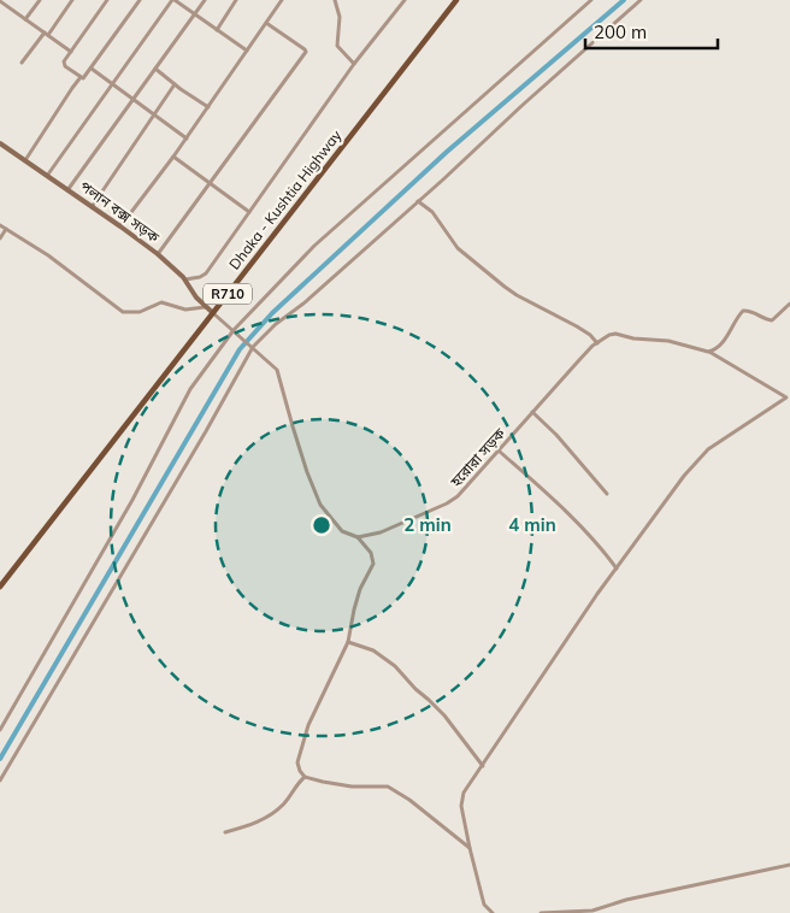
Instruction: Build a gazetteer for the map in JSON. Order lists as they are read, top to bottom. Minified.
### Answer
{"streets":{"main road":["Dhaka - Kushtia Highway","পলান বক্স সড়ক","R710"],"street":["হরোরা সড়ক"]},"crossings":[["Dhaka - Kushtia Highway","পলান বক্স সড়ক"]],"scale_bar":"200 m","rings":["2 min","4 min"]}
